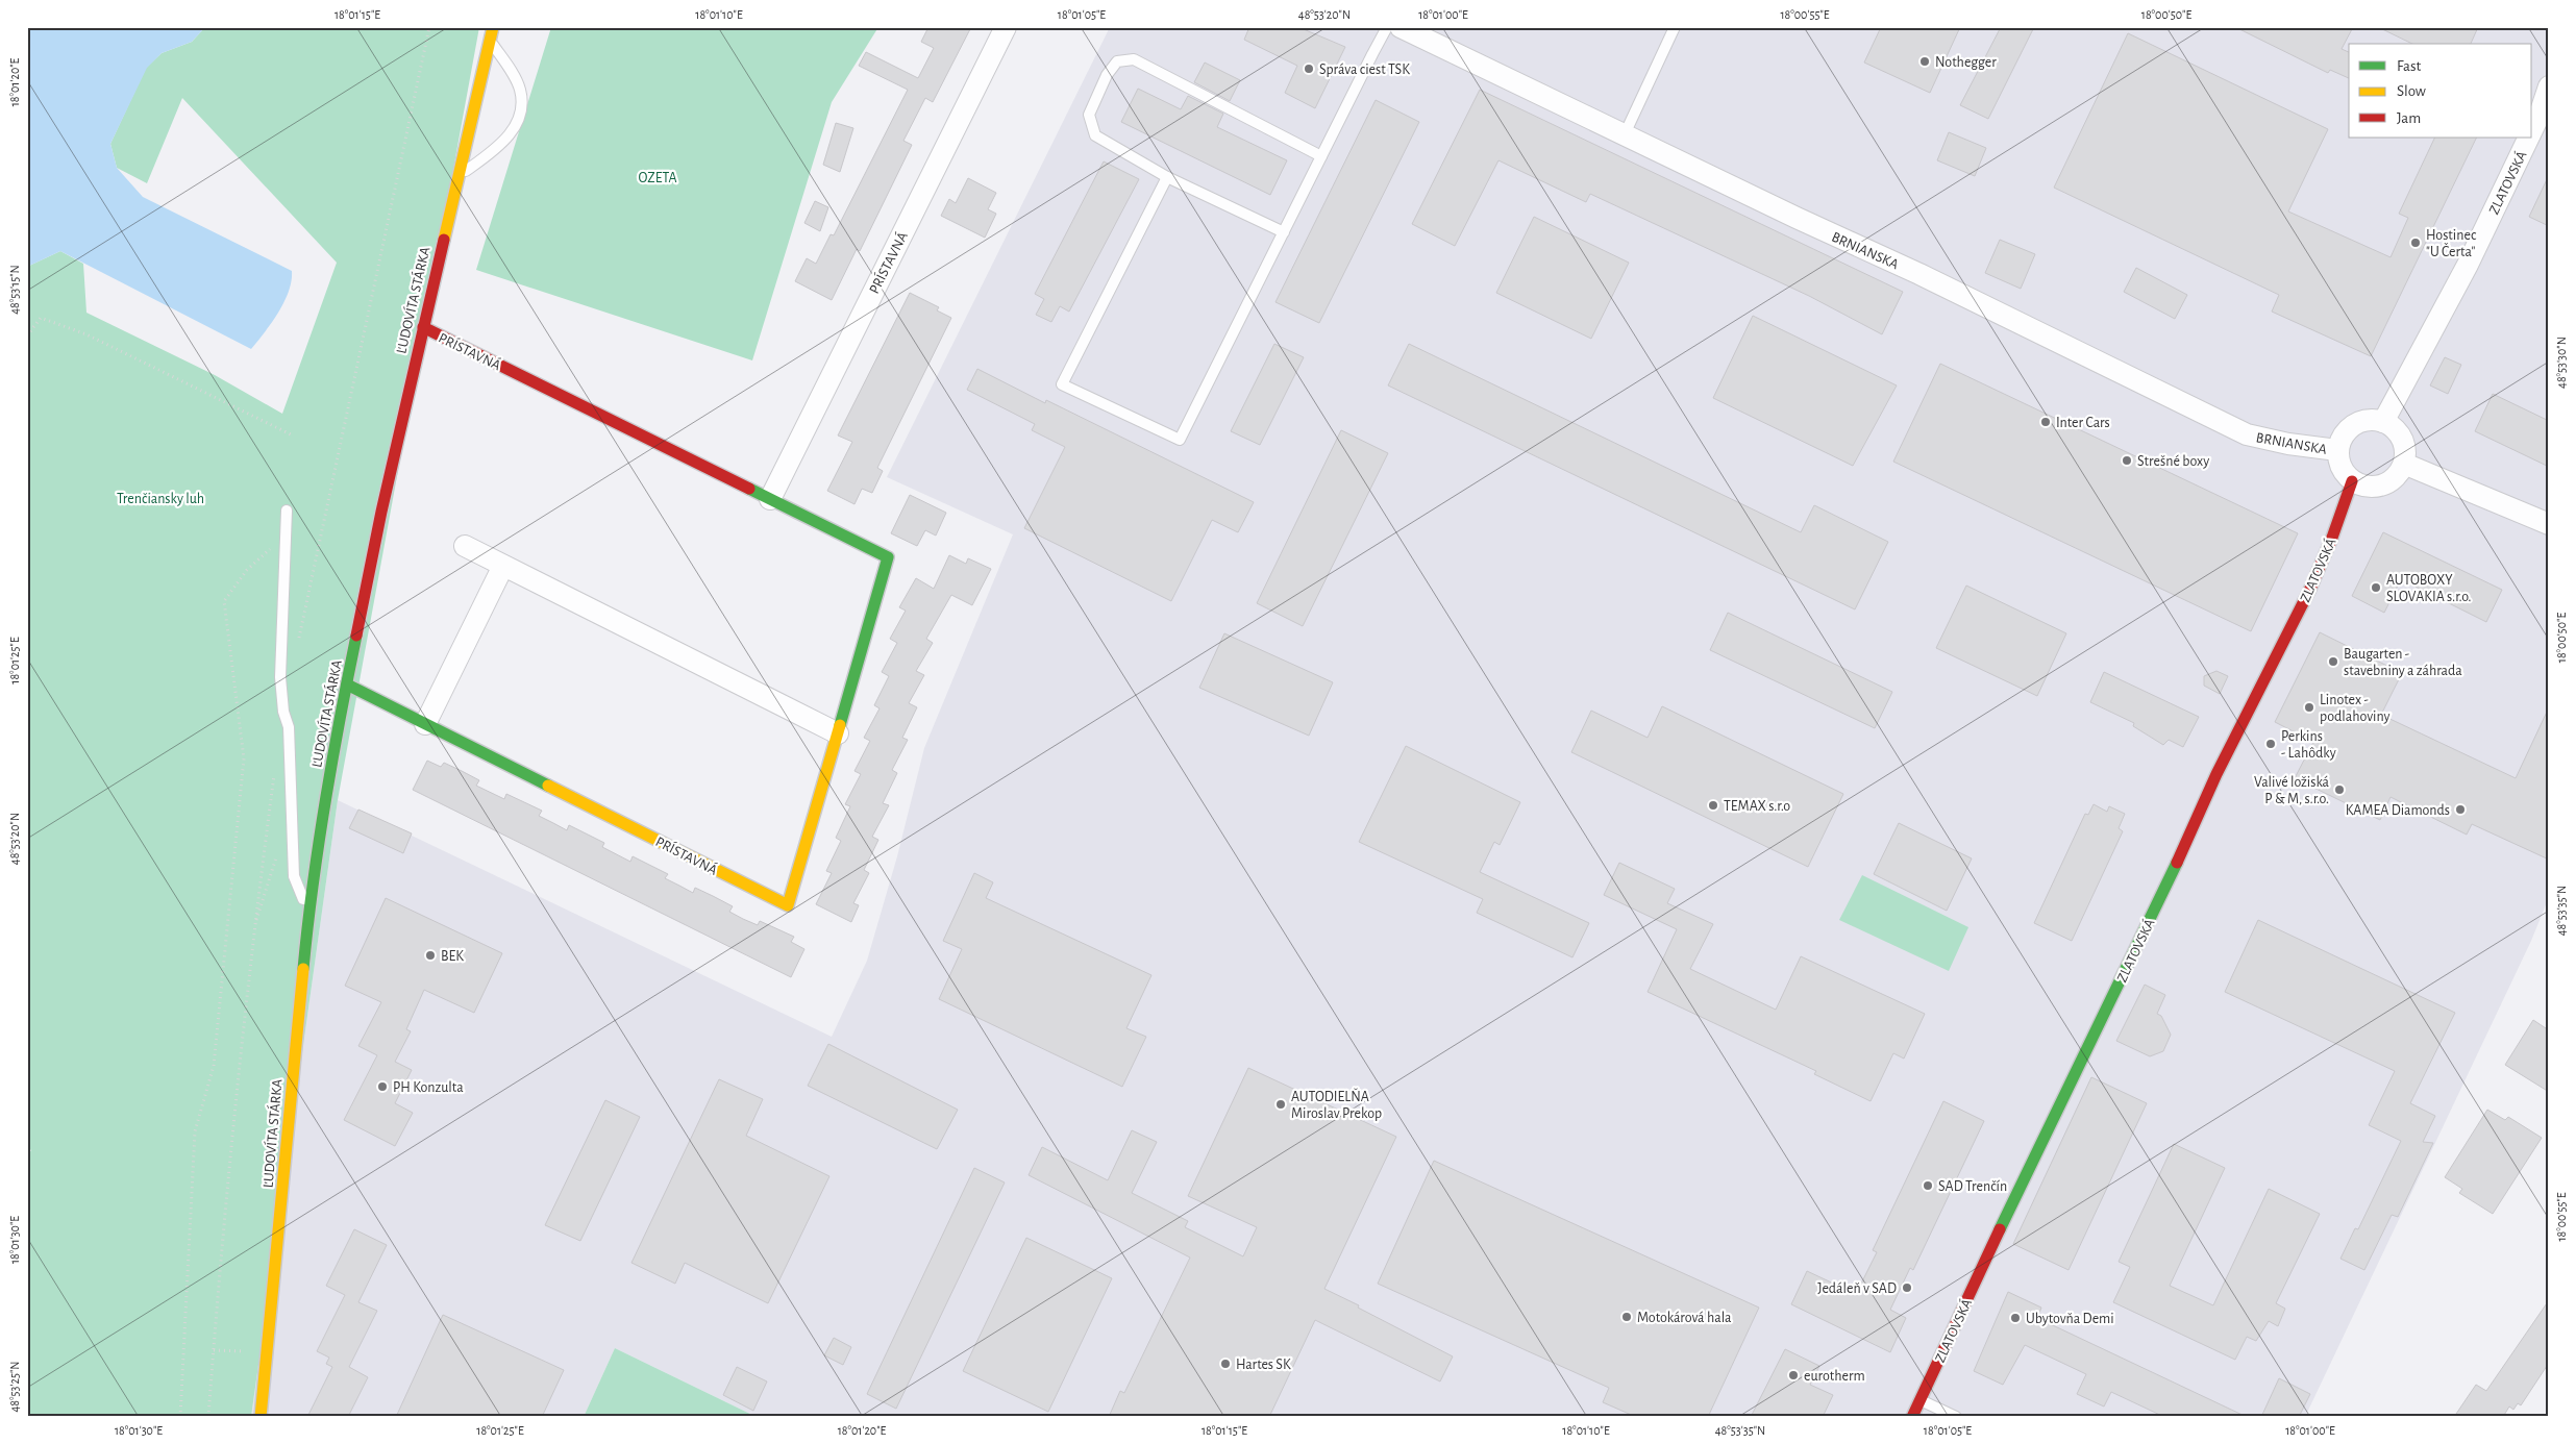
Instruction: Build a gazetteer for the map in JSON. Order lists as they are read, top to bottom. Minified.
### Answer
{"streets":{"street":["ZLATOVSKÁ","BRNIANSKA","PRÍSTAVNÁ","ĽUDOVÍTA STÁRKA"]},"crossings":[["ZLATOVSKÁ","BRNIANSKA"],["PRÍSTAVNÁ","ĽUDOVÍTA STÁRKA"]],"parks":["OZETA","Trenčiansky luh"],"places":["Nothegger","Správa ciest TSK","Hostinec \"U Čerta\"","Inter Cars","Strešné boxy","AUTOBOXY SLOVAKIA s.r.o.","Baugarten - stavebniny a záhrada","Linotex - podlahoviny","Perkins - Lahôdky","Valivé ložiská P & M, s.r.o.","TEMAX s.r.o","KAMEA Diamonds","BEK","PH Konzulta","AUTODIELŇA Miroslav Prekop","SAD Trenčín","Jedáleň v SAD","Motokárová hala","Ubytovňa Demi","Hartes SK","eurotherm"],"legend":["Fast","Slow","Jam"],"coordinates":["18°01'15\"E","18°01'10\"E","18°01'05\"E","48°53'20\"N","18°01'00\"E","18°00'55\"E","18°00'50\"E","18°01'20\"E","48°53'15\"N","48°53'30\"N","18°01'25\"E","48°53'35\"N","18°01'30\"E","48°53'25\"N"]}
